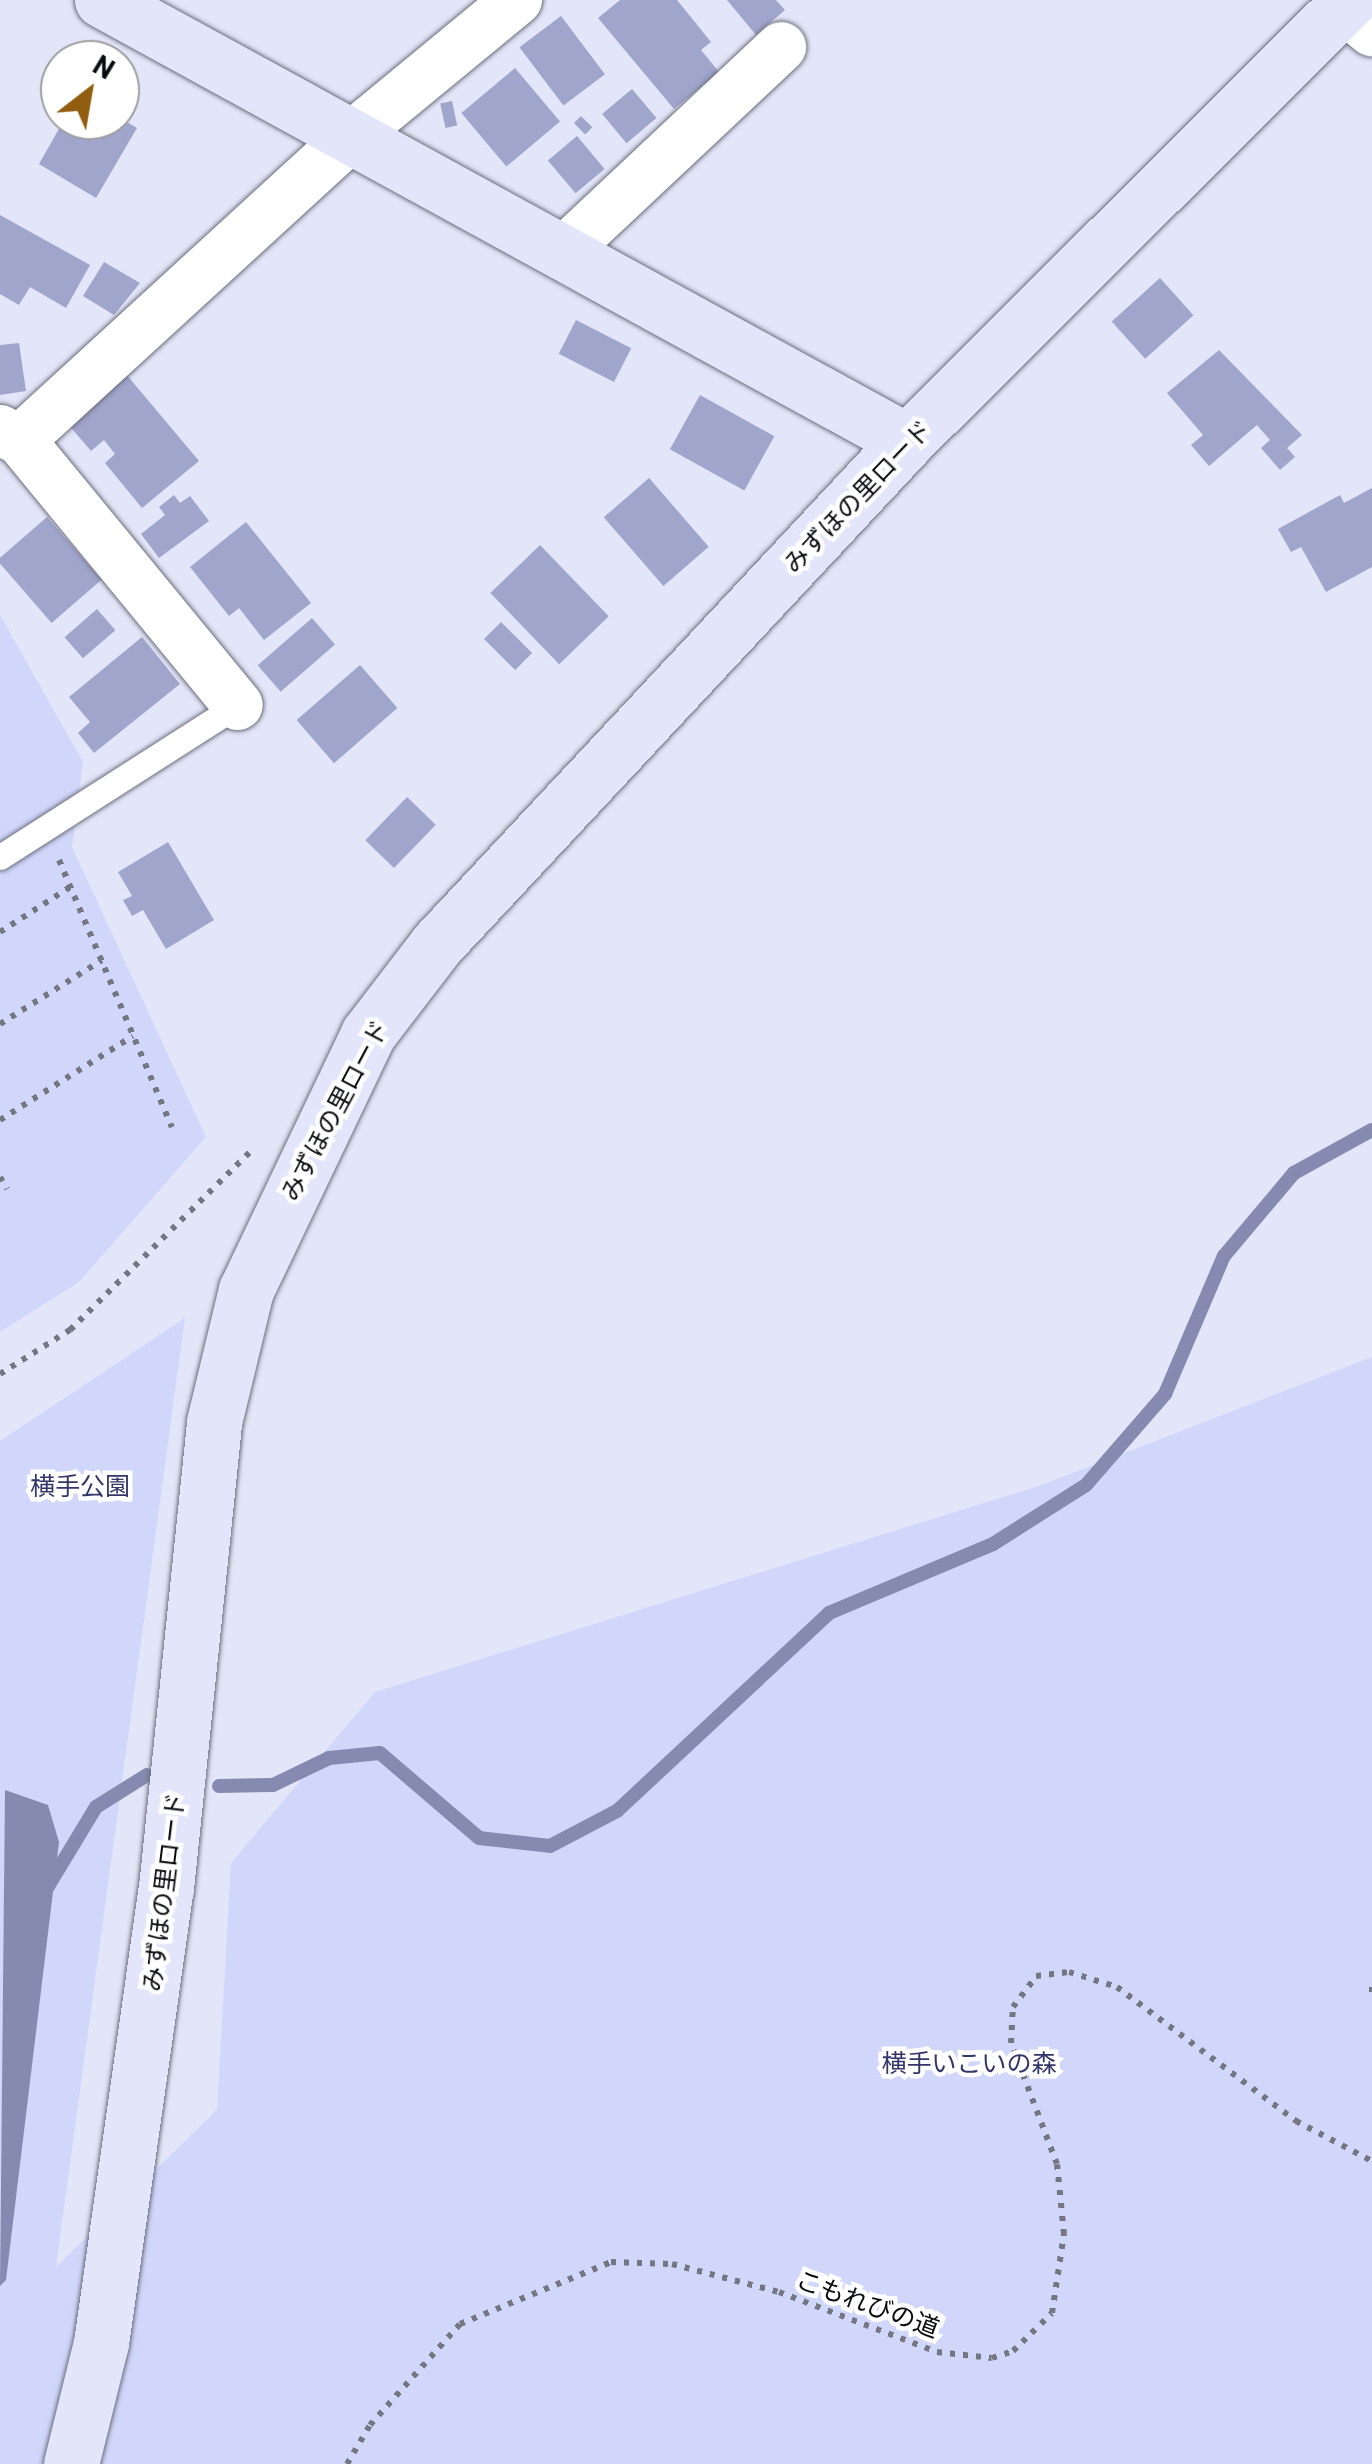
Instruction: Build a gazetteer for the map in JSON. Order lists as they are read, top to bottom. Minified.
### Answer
{"streets":{"street":["みずほの里ロード"],"path":["こもれびの道"]},"parks":["横手公園","横手いこいの森"],"north":"top right"}
